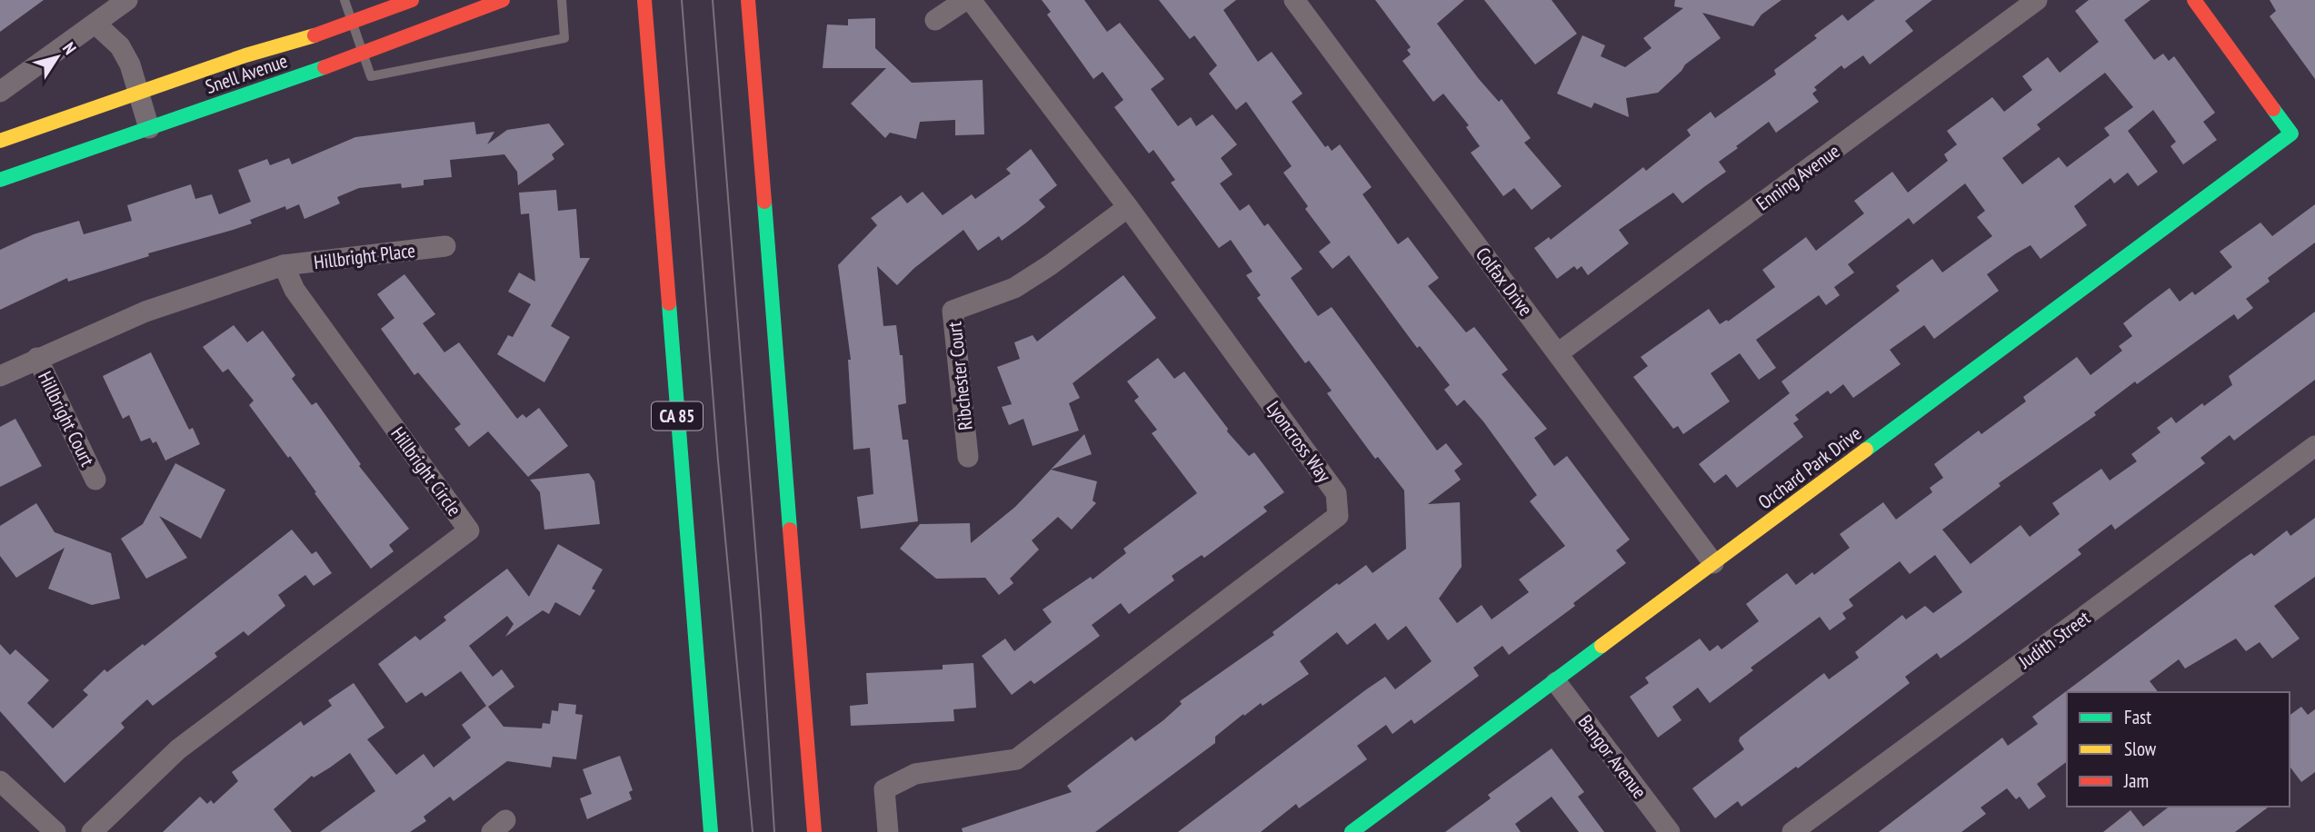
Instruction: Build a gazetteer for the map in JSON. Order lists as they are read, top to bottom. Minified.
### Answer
{"streets":{"main road":["Snell Avenue","CA 85","Orchard Park Drive"],"street":["Enning Avenue","Hillbright Place","Colfax Drive","Ribchester Court","Hillbright Court","Lyoncross Way","Hillbright Circle","Judith Street","Bangor Avenue"]},"crossings":[["Enning Avenue","Colfax Drive"],["Hillbright Place","Hillbright Circle"],["Colfax Drive","Orchard Park Drive"],["Ribchester Court","Lyoncross Way"],["Orchard Park Drive","Bangor Avenue"]],"legend":["Fast","Slow","Jam"],"north":"top right"}
